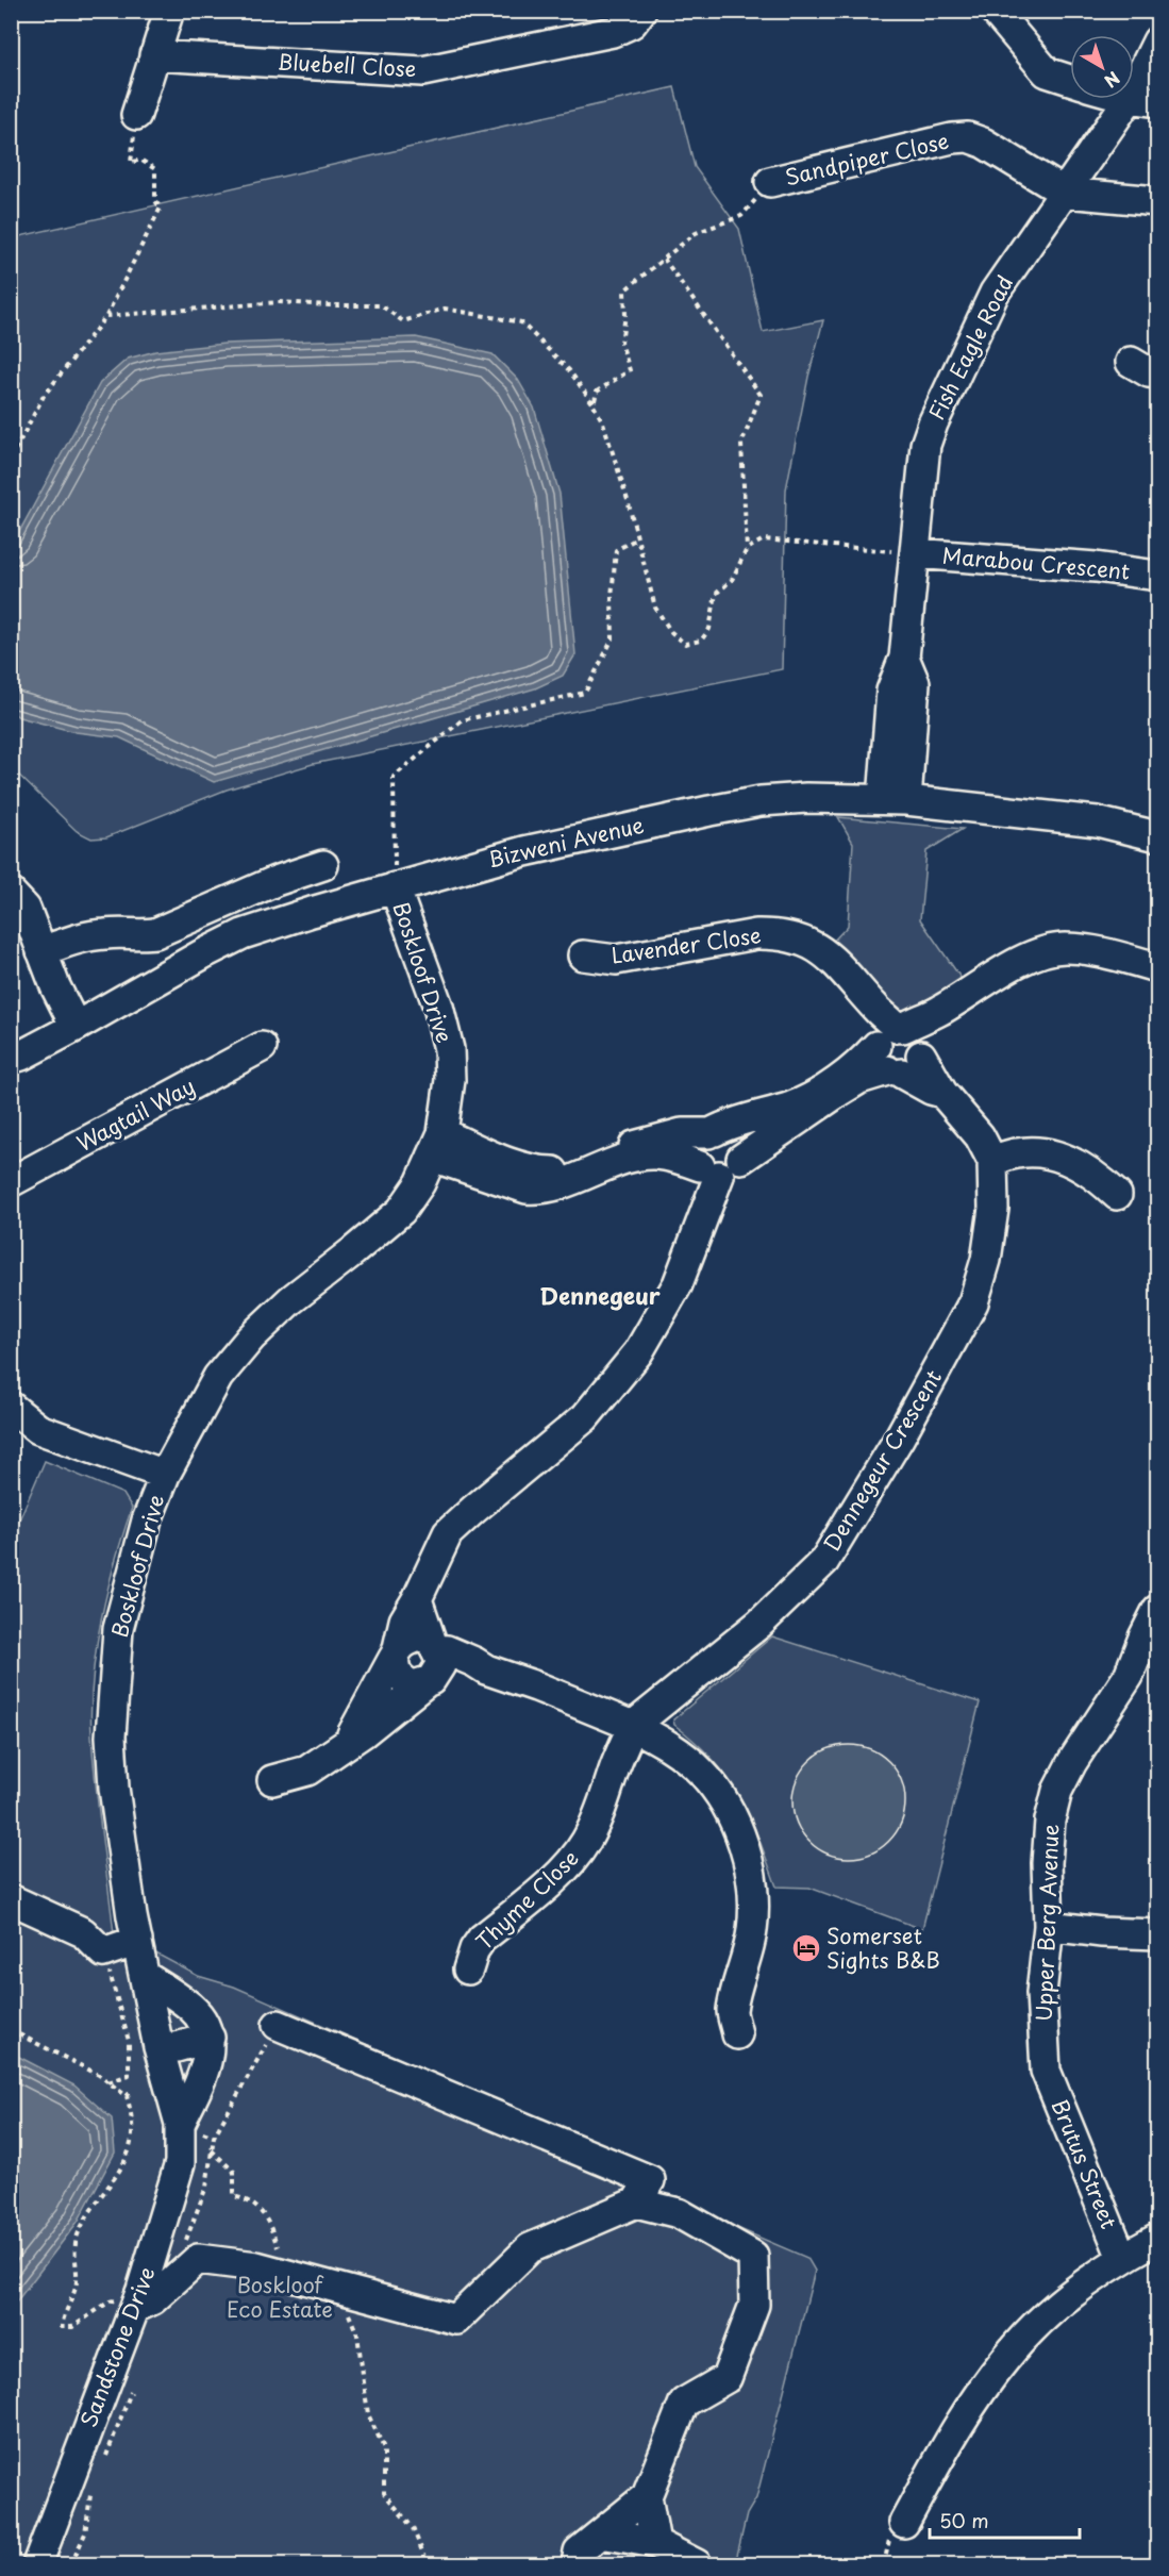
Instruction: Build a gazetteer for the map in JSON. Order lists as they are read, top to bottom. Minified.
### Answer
{"streets":{"street":["Bluebell Close","Sandpiper Close","Fish Eagle Road","Marabou Crescent","Bizweni Avenue","Lavender Close","Boskloof Drive","Wagtail Way","Dennegeur Crescent","Thyme Close","Upper Berg Avenue","Brutus Street","Sandstone Drive"]},"crossings":[["Sandpiper Close","Fish Eagle Road"],["Fish Eagle Road","Marabou Crescent"],["Fish Eagle Road","Bizweni Avenue"],["Bizweni Avenue","Boskloof Drive"],["Lavender Close","Dennegeur Crescent"],["Boskloof Drive","Sandstone Drive"],["Dennegeur Crescent","Thyme Close"],["Upper Berg Avenue","Brutus Street"]],"districts":["Dennegeur"],"parks":["Boskloof Eco Estate"],"places":{"hotel":["Somerset Sights B&B"]},"scale_bar":"50 m","north":"bottom right"}
